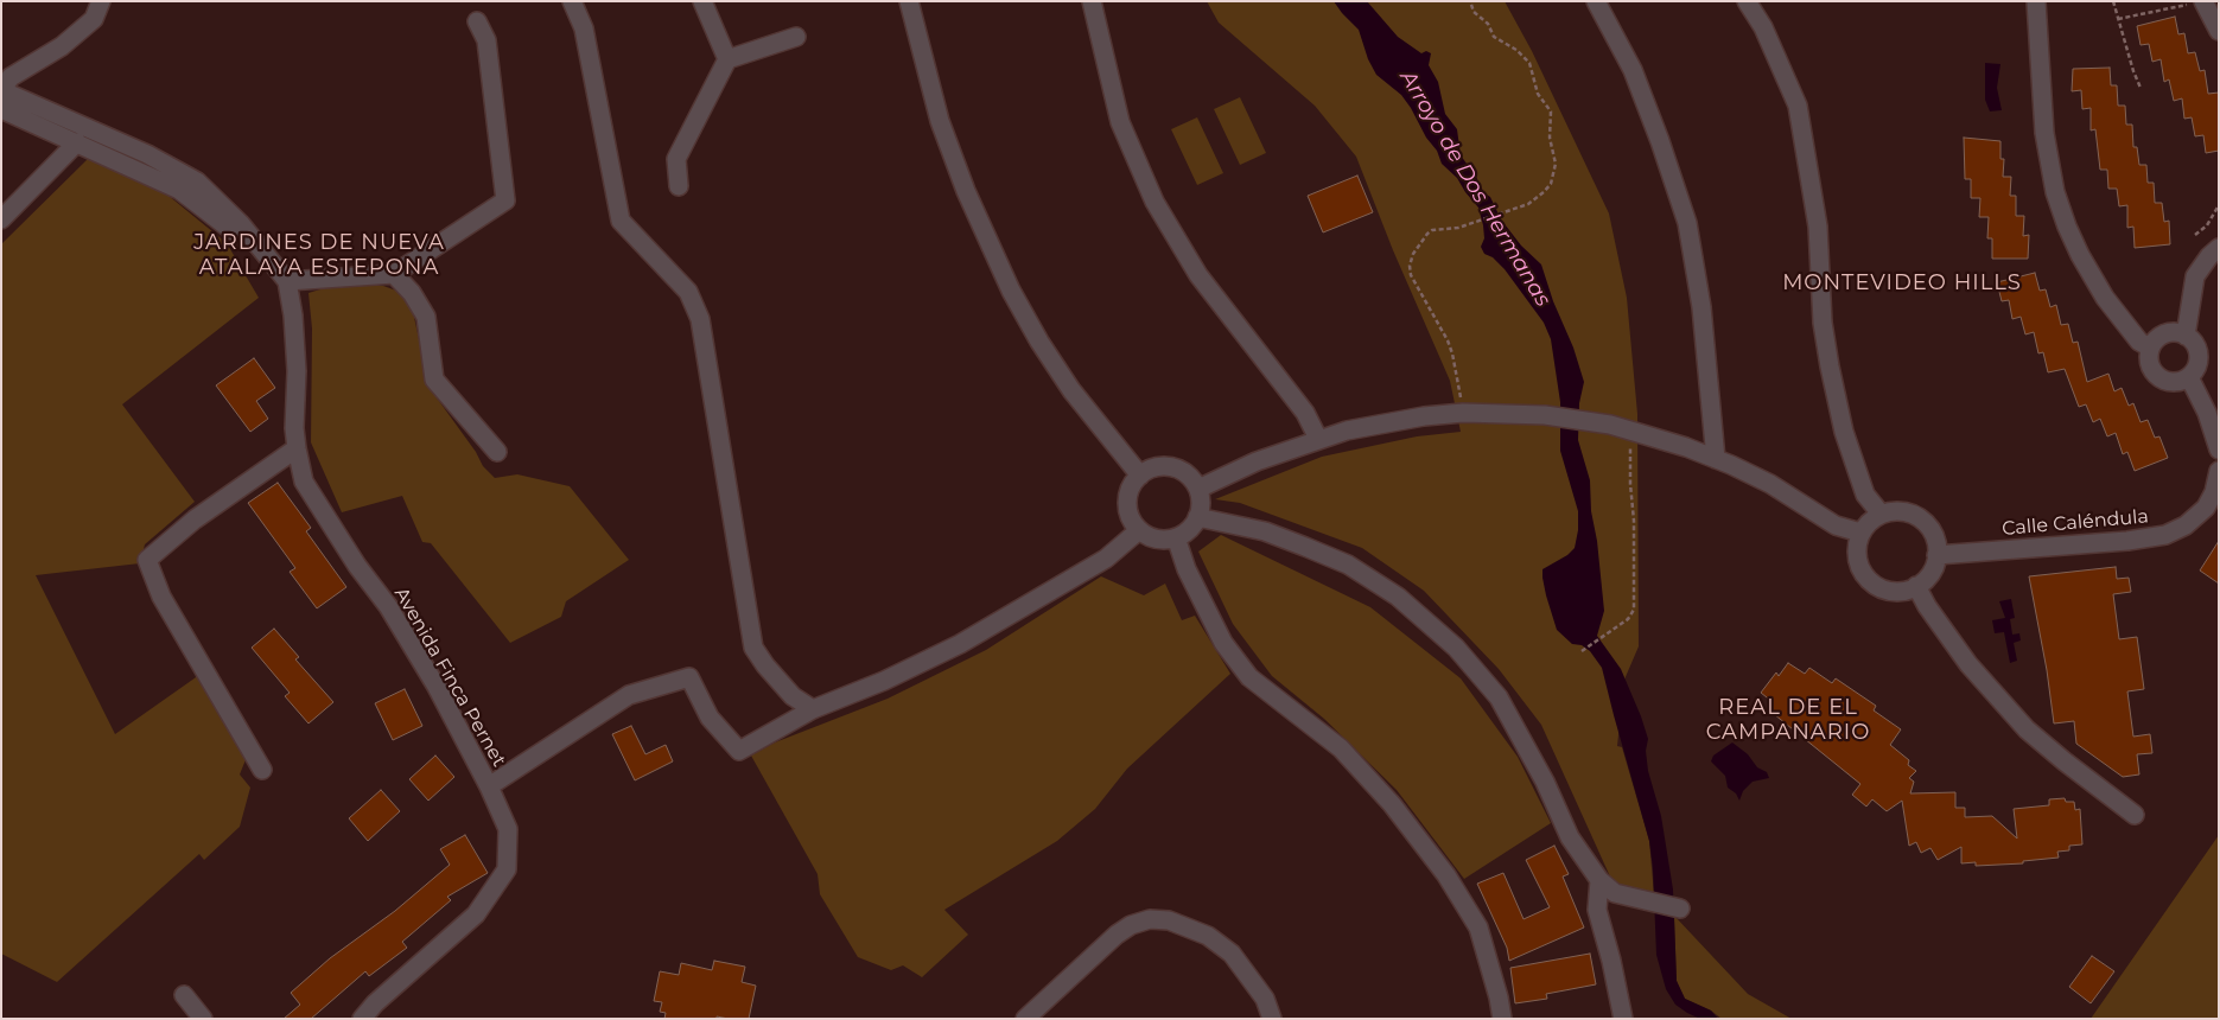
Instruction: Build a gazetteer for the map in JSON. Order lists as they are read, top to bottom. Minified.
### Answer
{"streets":{"street":["Calle Caléndula","Avenida Finca Pernet"]},"districts":["JARDINES DE NUEVA ATALAYA ESTEPONA","MONTEVIDEO HILLS","REAL DE EL CAMPANARIO"],"water":["Arroyo de Dos Hermanas"]}
